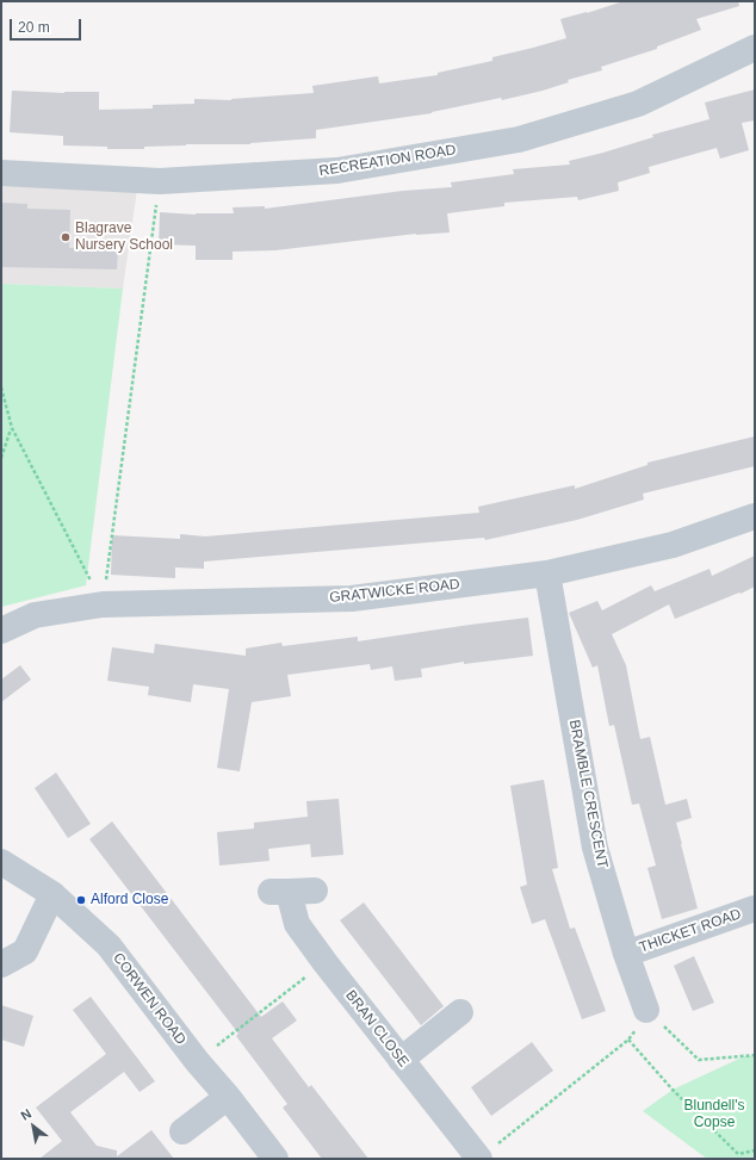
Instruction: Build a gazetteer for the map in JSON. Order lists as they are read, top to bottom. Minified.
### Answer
{"streets":{"street":["RECREATION ROAD","GRATWICKE ROAD","BRAMBLE CRESCENT","THICKET ROAD","CORWEN ROAD","BRAN CLOSE"]},"crossings":[["GRATWICKE ROAD","BRAMBLE CRESCENT"],["BRAMBLE CRESCENT","THICKET ROAD"]],"parks":["Blundell's Copse"],"places":["Blagrave Nursery School","Alford Close"],"scale_bar":"20 m","north":"top left"}
